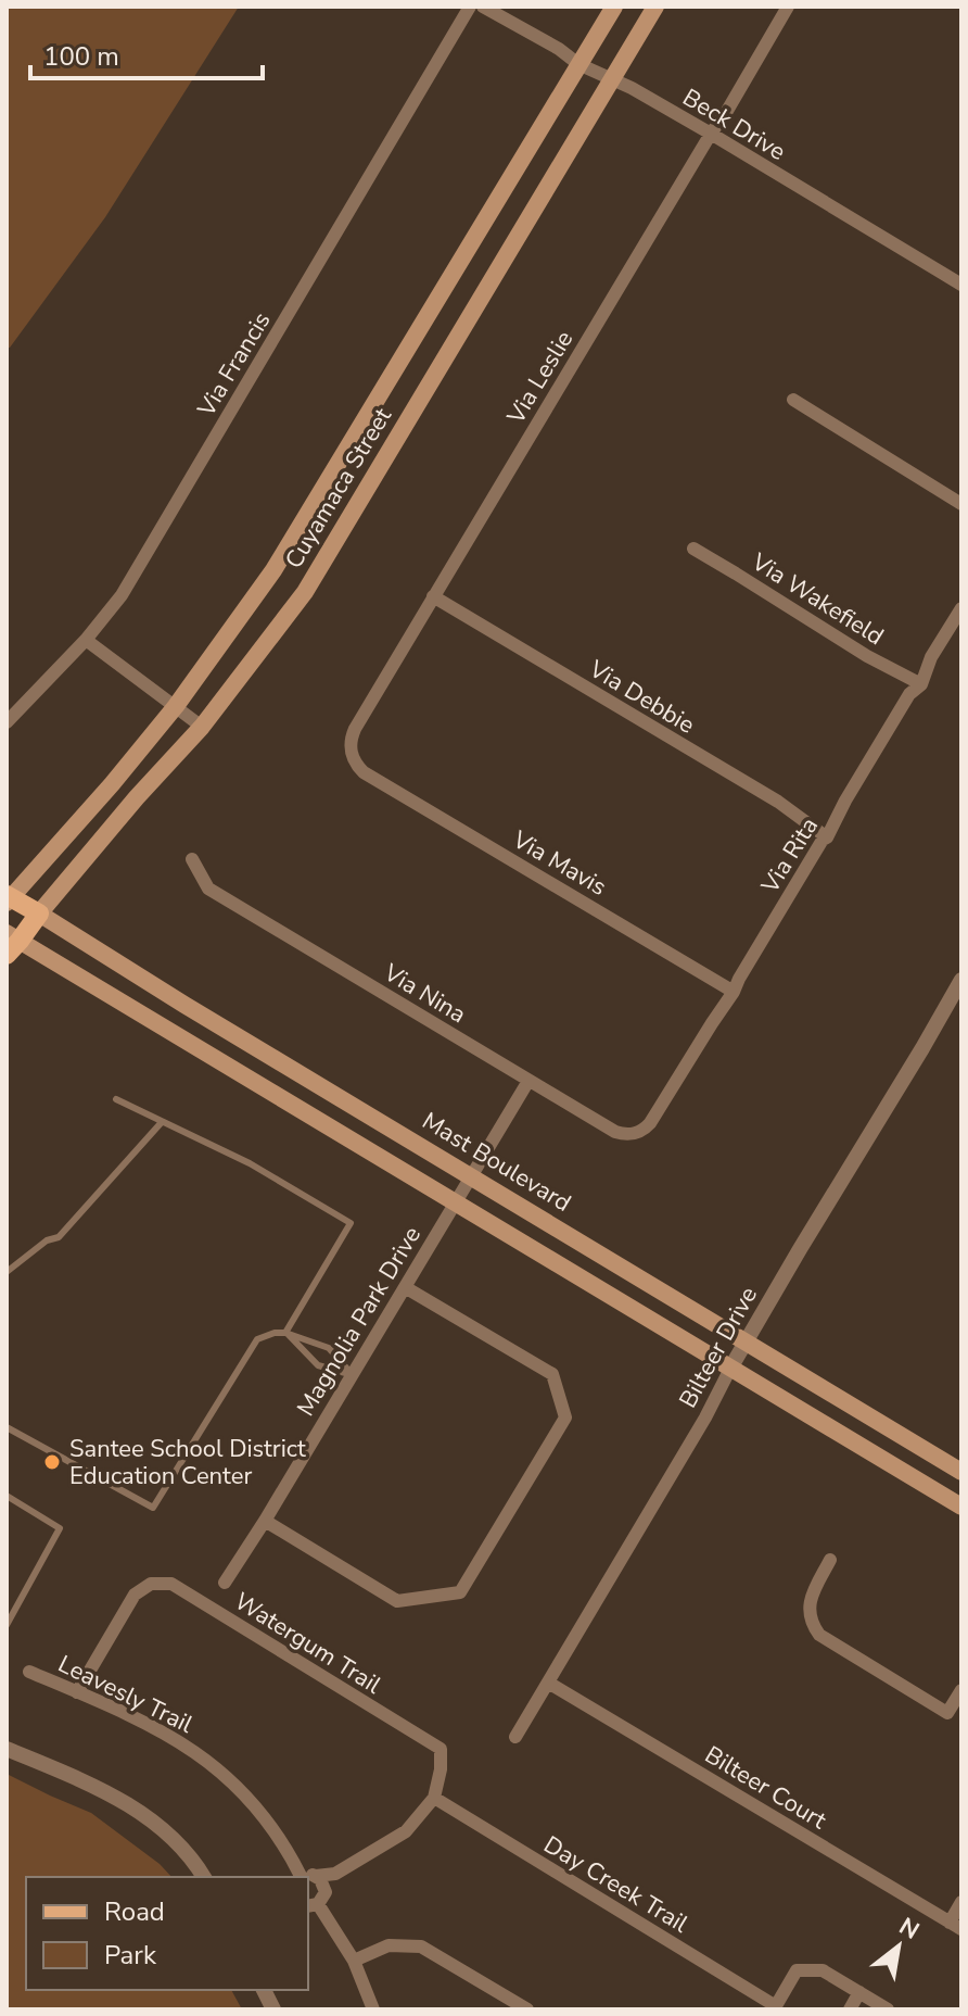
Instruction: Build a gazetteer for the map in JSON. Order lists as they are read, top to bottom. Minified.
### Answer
{"streets":{"main road":["Cuyamaca Street","Mast Boulevard"],"street":["Beck Drive","Via Francis","Via Leslie","Via Wakefield","Via Debbie","Via Rita","Via Mavis","Via Nina","Magnolia Park Drive","Bilteer Drive","Watergum Trail","Leavesly Trail","Bilteer Court","Day Creek Trail"]},"crossings":[["Beck Drive","Via Leslie"],["Beck Drive","Cuyamaca Street"],["Via Leslie","Via Debbie"],["Via Leslie","Via Mavis"],["Cuyamaca Street","Mast Boulevard"],["Via Wakefield","Via Rita"],["Via Debbie","Via Rita"],["Via Rita","Via Mavis"],["Via Rita","Via Nina"],["Via Nina","Magnolia Park Drive"],["Mast Boulevard","Magnolia Park Drive"],["Mast Boulevard","Bilteer Drive"],["Bilteer Drive","Bilteer Court"],["Watergum Trail","Leavesly Trail"],["Watergum Trail","Day Creek Trail"]],"places":["Santee School District Education Center"],"legend":["Road","Park"],"scale_bar":"100 m","north":"top right"}
